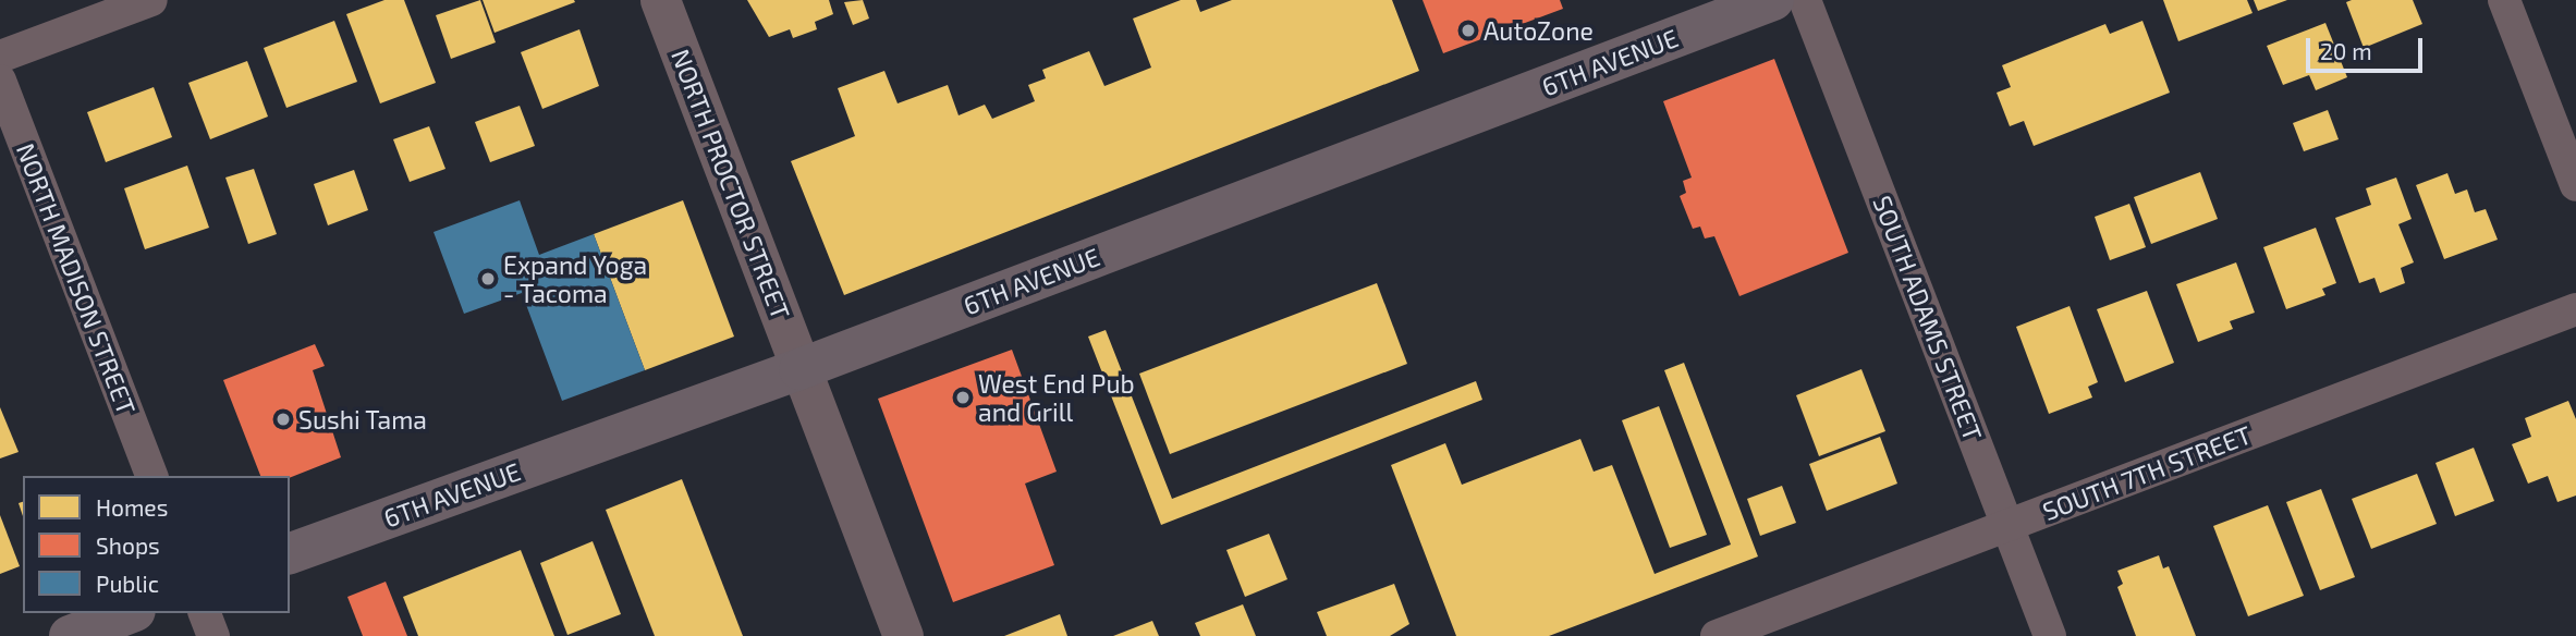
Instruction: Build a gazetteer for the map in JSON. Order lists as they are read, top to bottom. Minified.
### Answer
{"streets":{"main road":["6TH AVENUE"],"street":["NORTH PROCTOR STREET","NORTH MADISON STREET","SOUTH ADAMS STREET","SOUTH 7TH STREET"]},"crossings":[["6TH AVENUE","NORTH PROCTOR STREET"],["SOUTH ADAMS STREET","SOUTH 7TH STREET"]],"places":["AutoZone","Expand Yoga - Tacoma","West End Pub and Grill","Sushi Tama"],"legend":["Homes","Shops","Public"],"scale_bar":"20 m"}
